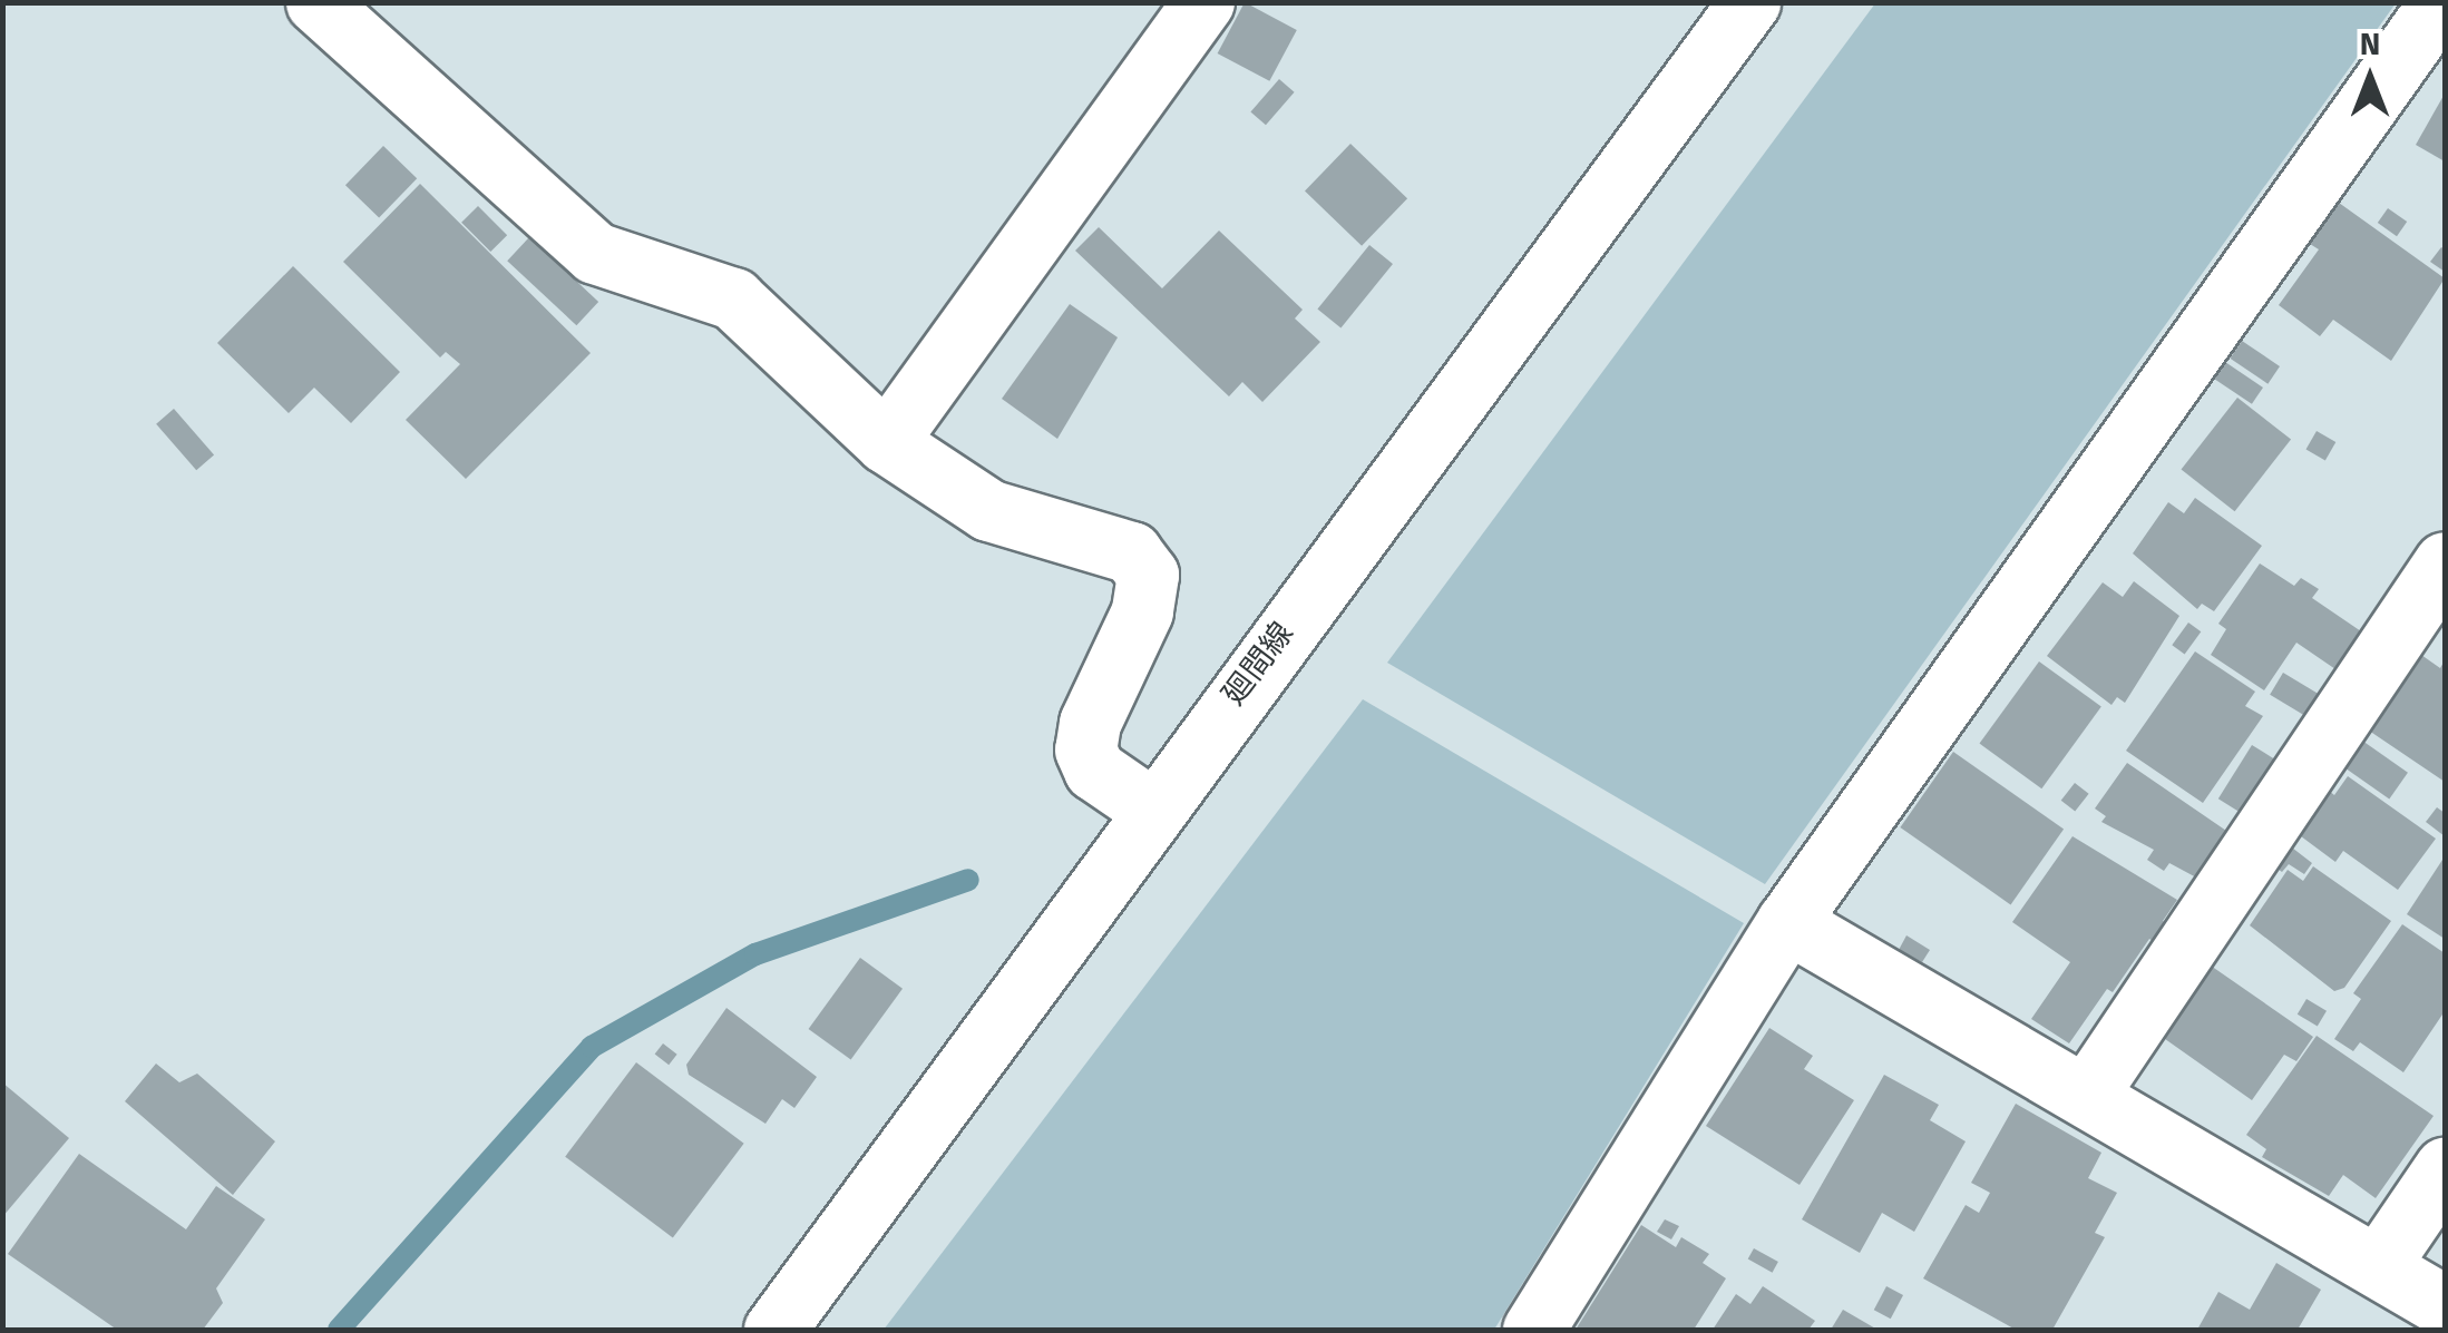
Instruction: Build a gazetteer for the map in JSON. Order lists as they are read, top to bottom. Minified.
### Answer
{"streets":{"street":["廻間線"]},"north":"top"}
